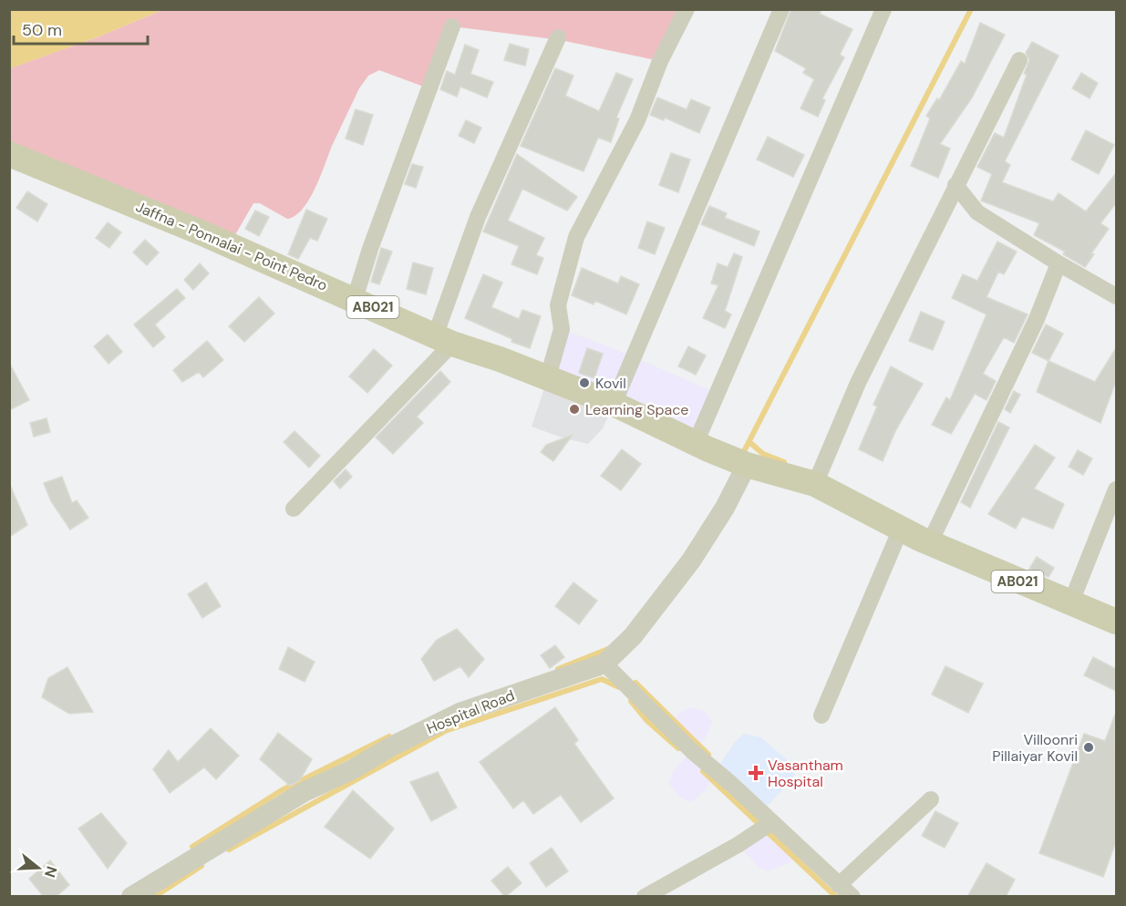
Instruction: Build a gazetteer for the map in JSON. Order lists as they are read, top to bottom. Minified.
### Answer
{"streets":{"main road":["Jaffna - Ponnalai - Point Pedro","AB021"],"street":["Hospital Road"]},"crossings":[["Jaffna - Ponnalai - Point Pedro","Hospital Road"]],"places":{"other":["Kovil","Learning Space","Villoonri Pillaiyar Kovil"],"health":["Vasantham Hospital"]},"scale_bar":"50 m","north":"right"}
